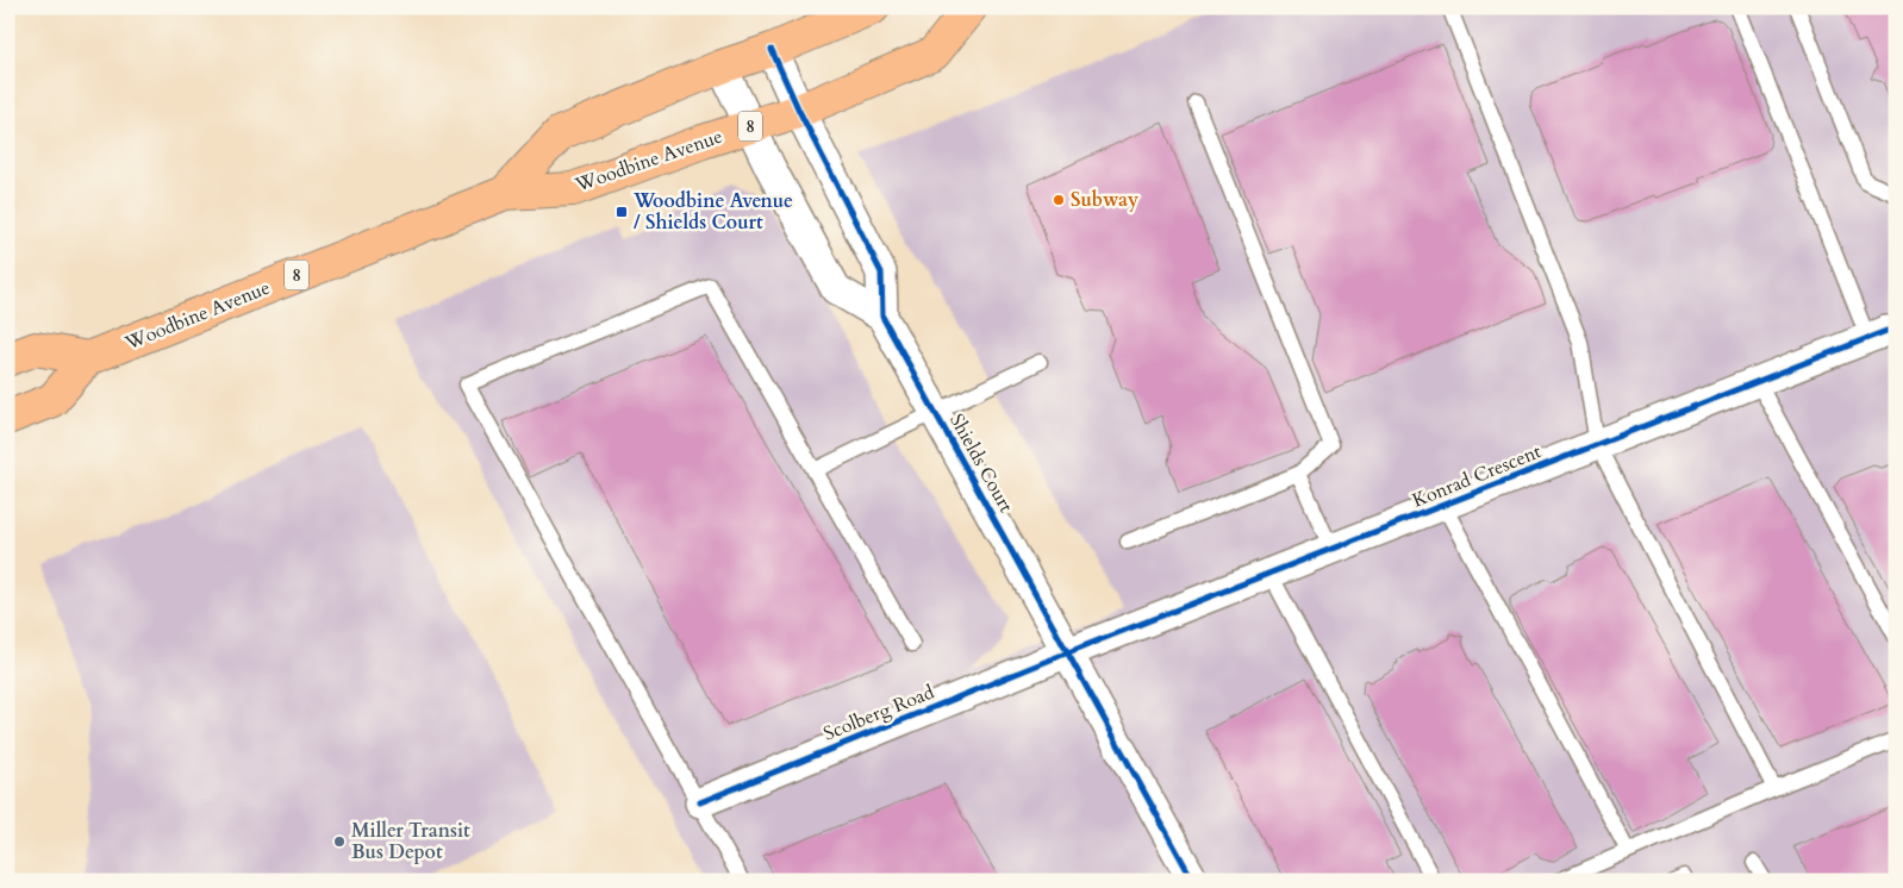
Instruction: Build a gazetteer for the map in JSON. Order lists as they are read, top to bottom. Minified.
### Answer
{"streets":{"main road":["8","Woodbine Avenue"],"street":["Shields Court","Konrad Crescent","Scolberg Road"]},"crossings":[["Woodbine Avenue","Shields Court"],["Shields Court","Konrad Crescent"],["Shields Court","Scolberg Road"],["Konrad Crescent","Scolberg Road"]],"places":{"other":["Subway","Miller Transit Bus Depot"],"transit":["Woodbine Avenue / Shields Court"]}}
